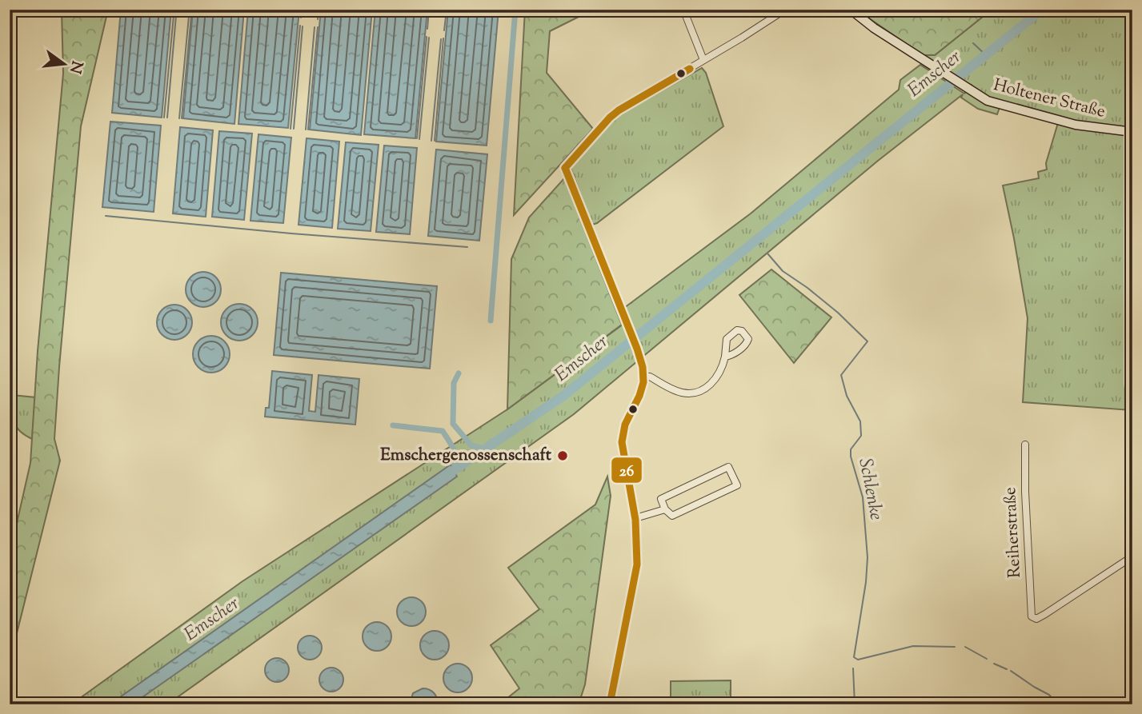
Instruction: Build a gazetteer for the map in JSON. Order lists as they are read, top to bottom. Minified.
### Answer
{"streets":{"main road":["Holtener Straße"],"street":["Reiherstraße"]},"water":["Emscher","Schlenke"],"places":["Emschergenossenschaft"],"lines":["transit line 26"],"north":"right"}
